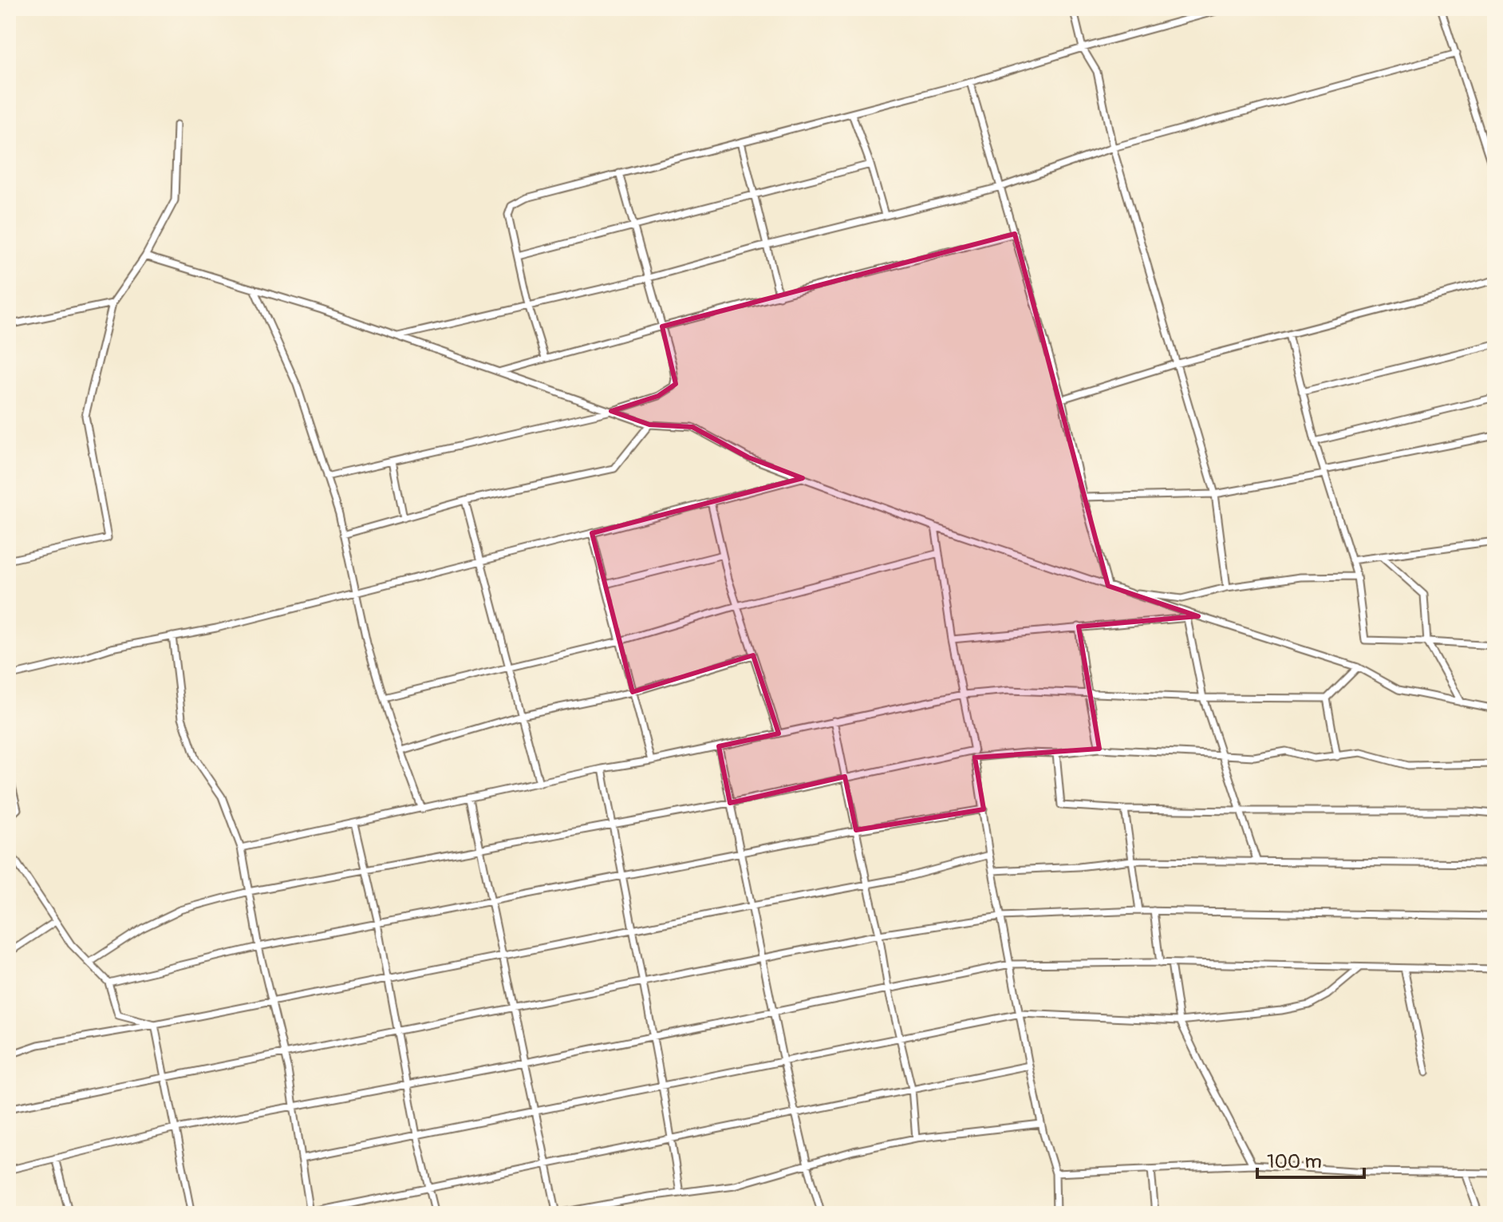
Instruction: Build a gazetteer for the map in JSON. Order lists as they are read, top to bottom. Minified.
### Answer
{"scale_bar":"100 m"}
